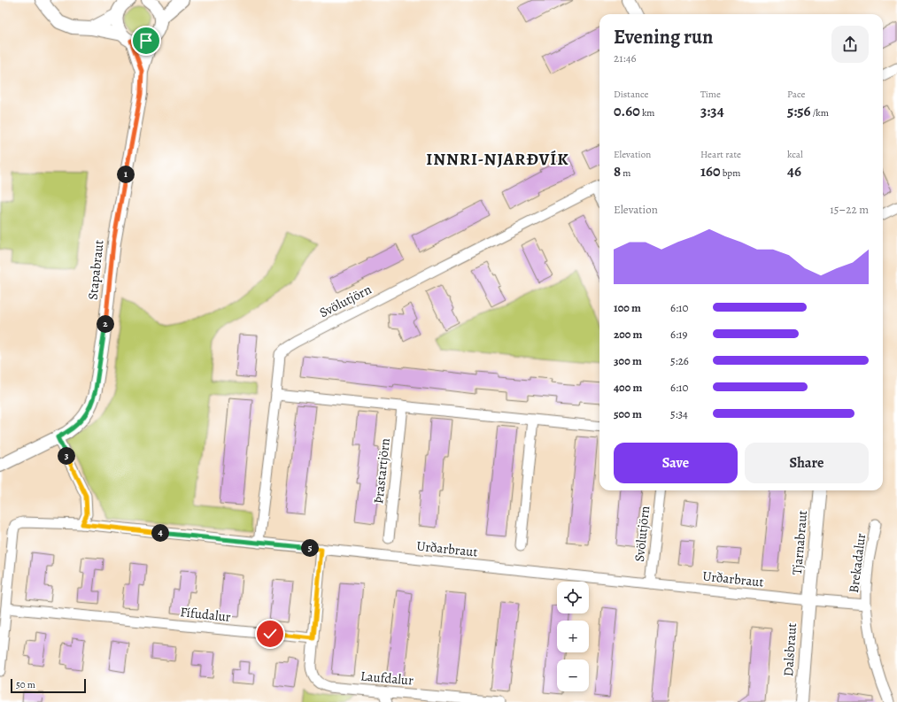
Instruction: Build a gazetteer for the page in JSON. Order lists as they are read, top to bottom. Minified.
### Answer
{"streets":{"street":["Stapabraut","Svölutjörn","Þrastartjörn","Tjarnabraut","Urðarbraut","Brekadalur","Fífudalur","Dalsbraut","Laufdalur"]},"crossings":[["Svölutjörn","Urðarbraut"],["Tjarnabraut","Urðarbraut"],["Tjarnabraut","Brekadalur"],["Tjarnabraut","Dalsbraut"],["Urðarbraut","Brekadalur"],["Urðarbraut","Fífudalur"],["Urðarbraut","Dalsbraut"],["Brekadalur","Dalsbraut"],["Fífudalur","Laufdalur"]],"districts":["INNRI-NJARÐVÍK"],"scale_bar":"50 m","page":{"heading":["Evening run","21:46"],"stats":[["Distance","0.60 km"],["Time","3:34"],["Pace","5:56 /km"],["Elevation","8 m"],["Heart rate","160 bpm"],["kcal","46"]],"pins":["1","2","3","4","5"],"chart":["Elevation","15–22 m"],"list":[{"name":"100 m","note":"6:10"},{"name":"200 m","note":"6:19"},{"name":"300 m","note":"5:26"},{"name":"400 m","note":"6:10"},{"name":"500 m","note":"5:34"}],"buttons":["Save","Share"],"map_buttons":["+","−"],"scale":"50 m"}}
